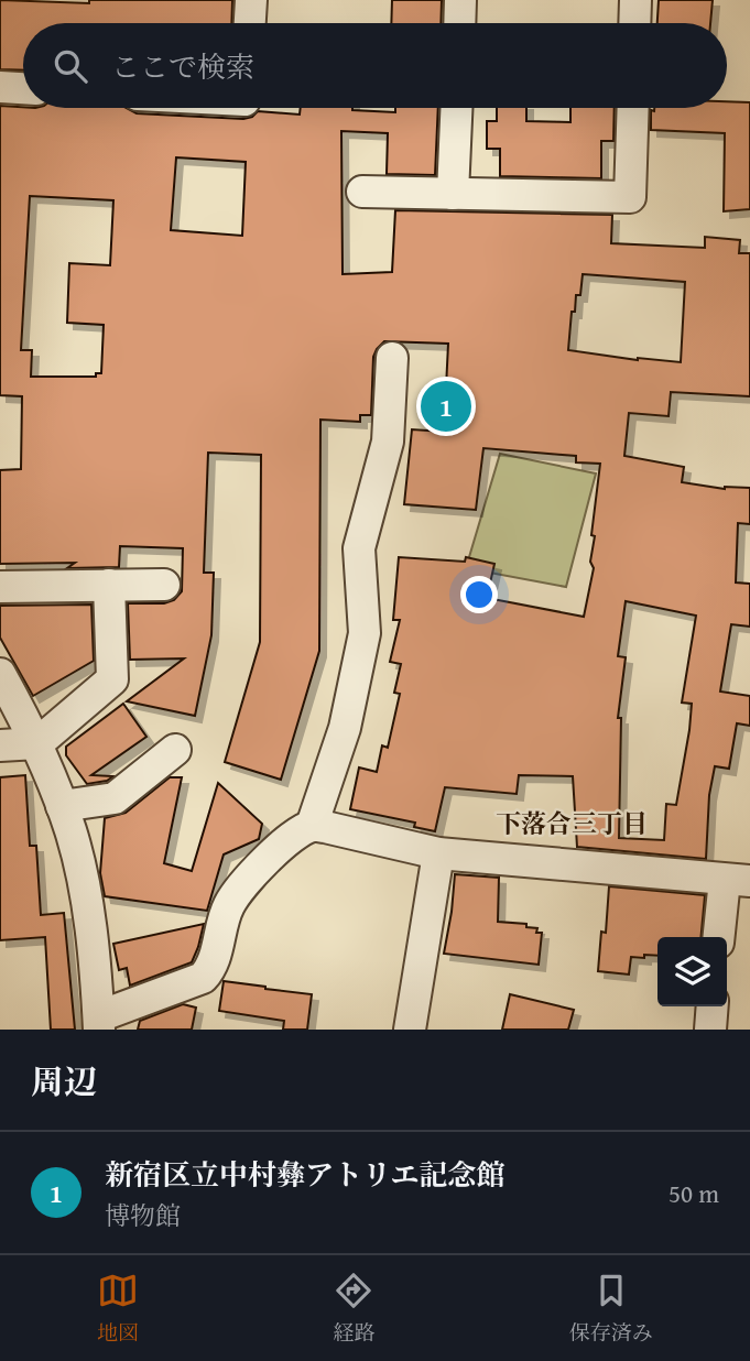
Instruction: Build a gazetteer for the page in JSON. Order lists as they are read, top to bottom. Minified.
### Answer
{"districts":["下落合三丁目"],"page":{"search":"ここで検索","pins":"1","heading":"周辺","list":[{"mark":"1","name":"新宿区立中村彝アトリエ記念館","note":"博物館","value":"50 m"}],"nav":["地図","経路","保存済み"]}}
